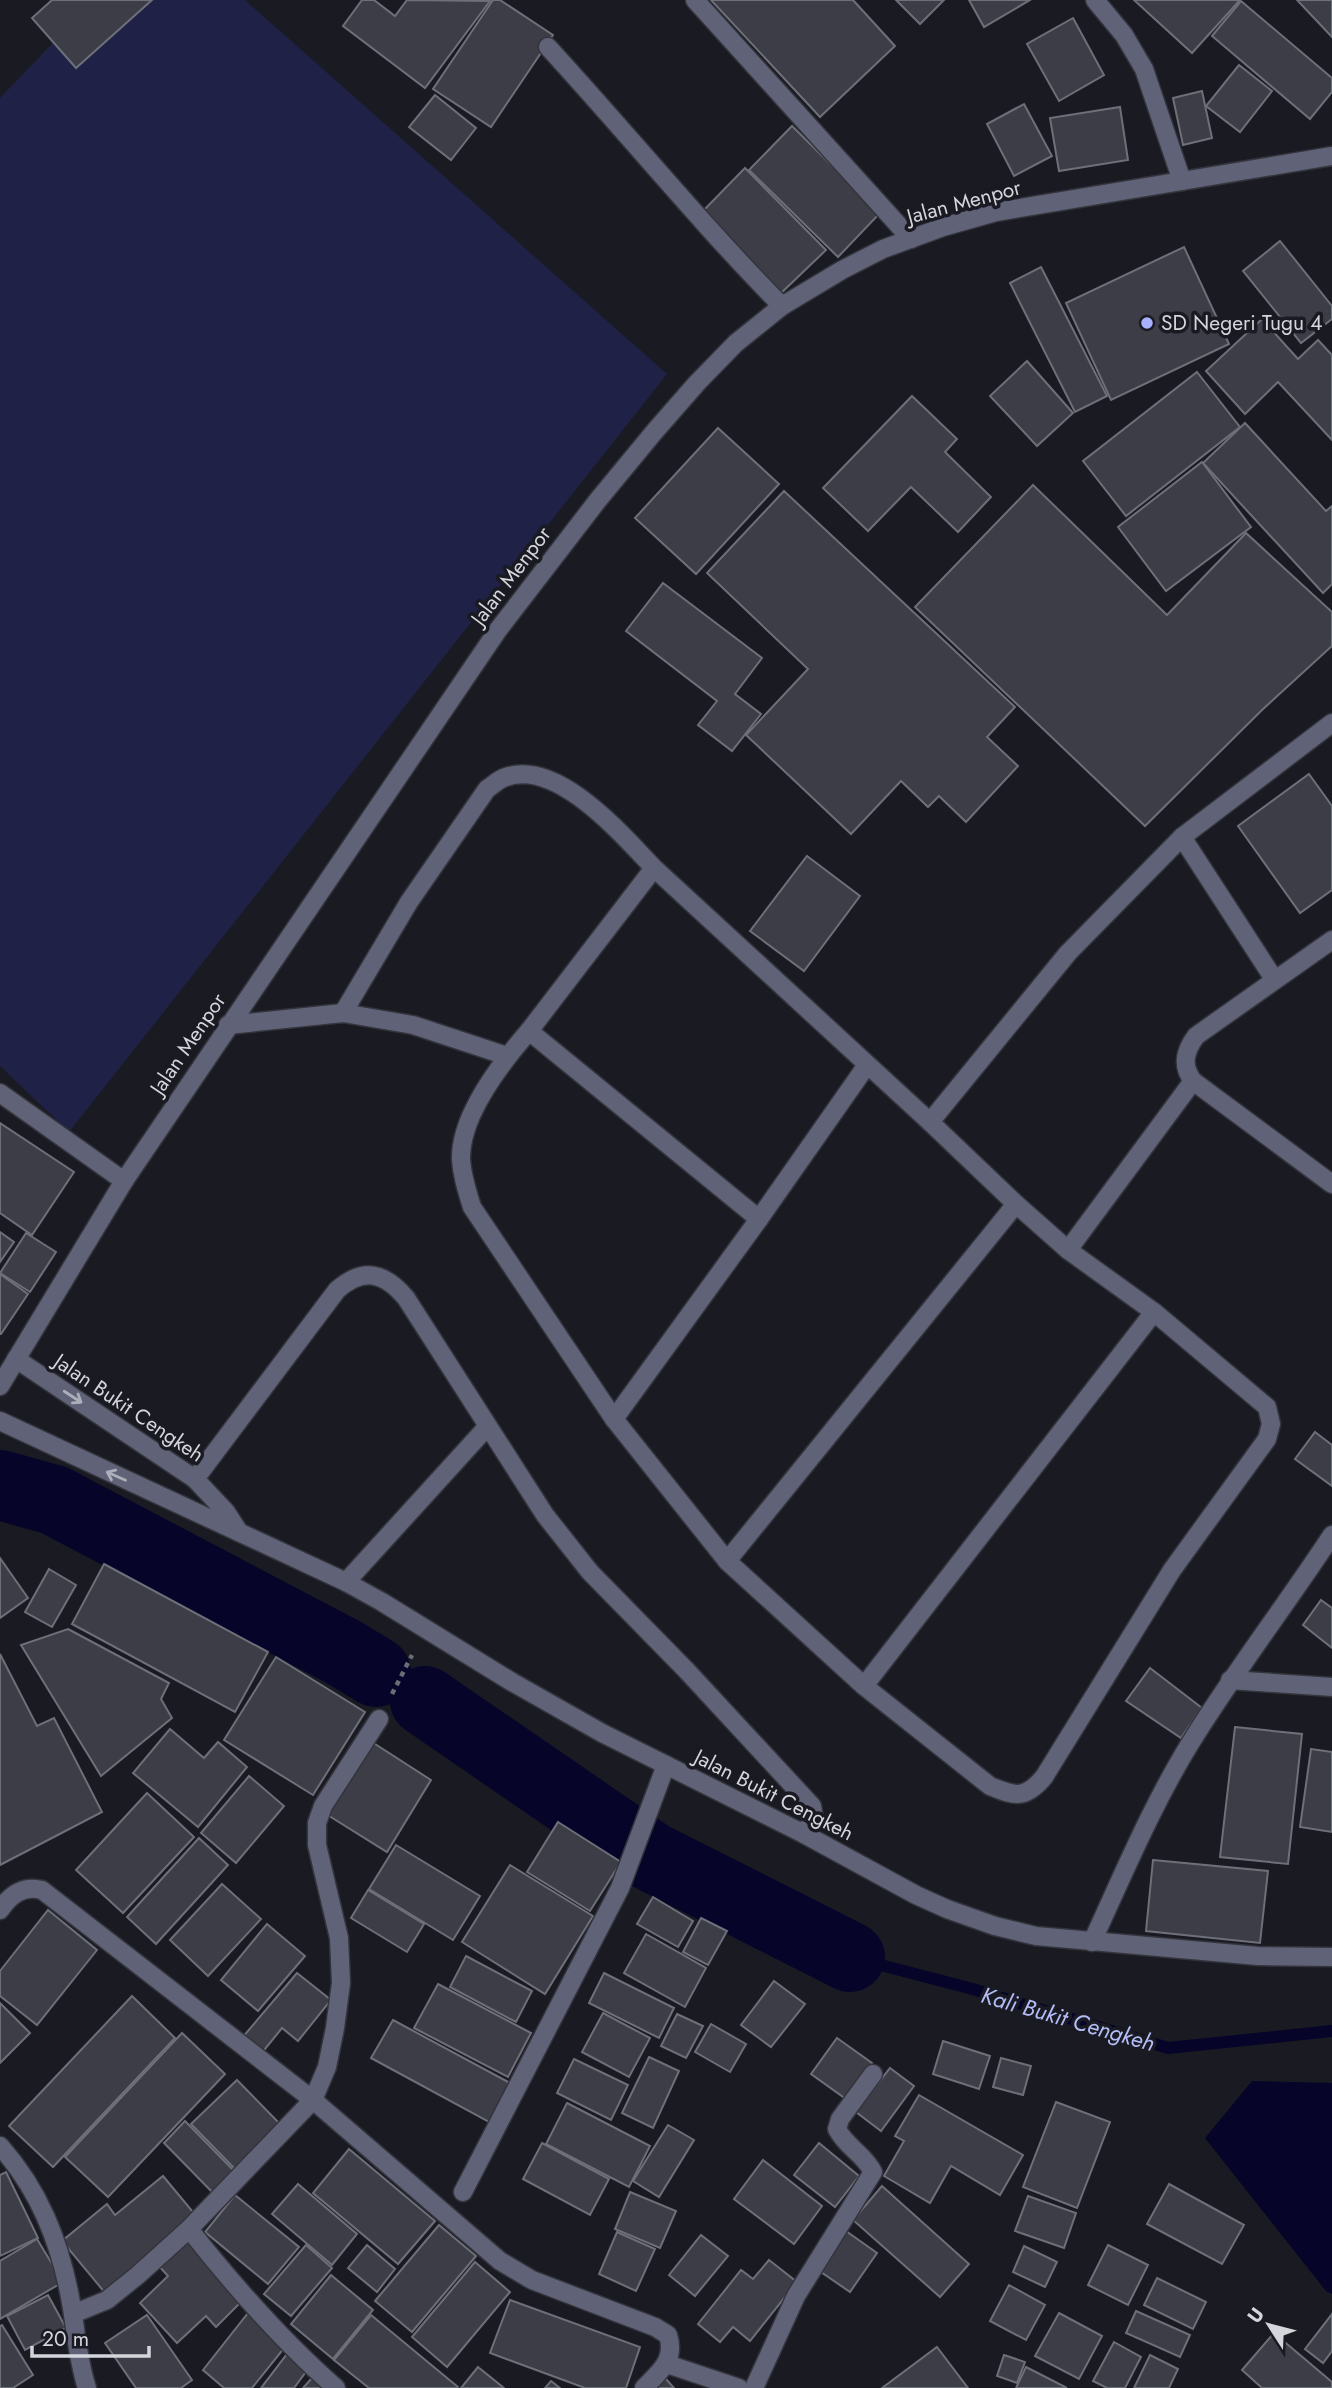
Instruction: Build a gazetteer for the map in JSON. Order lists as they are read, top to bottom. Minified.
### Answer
{"streets":{"street":["Jalan Menpor","Jalan Bukit Cengkeh"]},"crossings":[["Jalan Menpor","Jalan Bukit Cengkeh"]],"water":["Kali Bukit Cengkeh"],"places":["SD Negeri Tugu 4"],"scale_bar":"20 m","north":"top left"}
